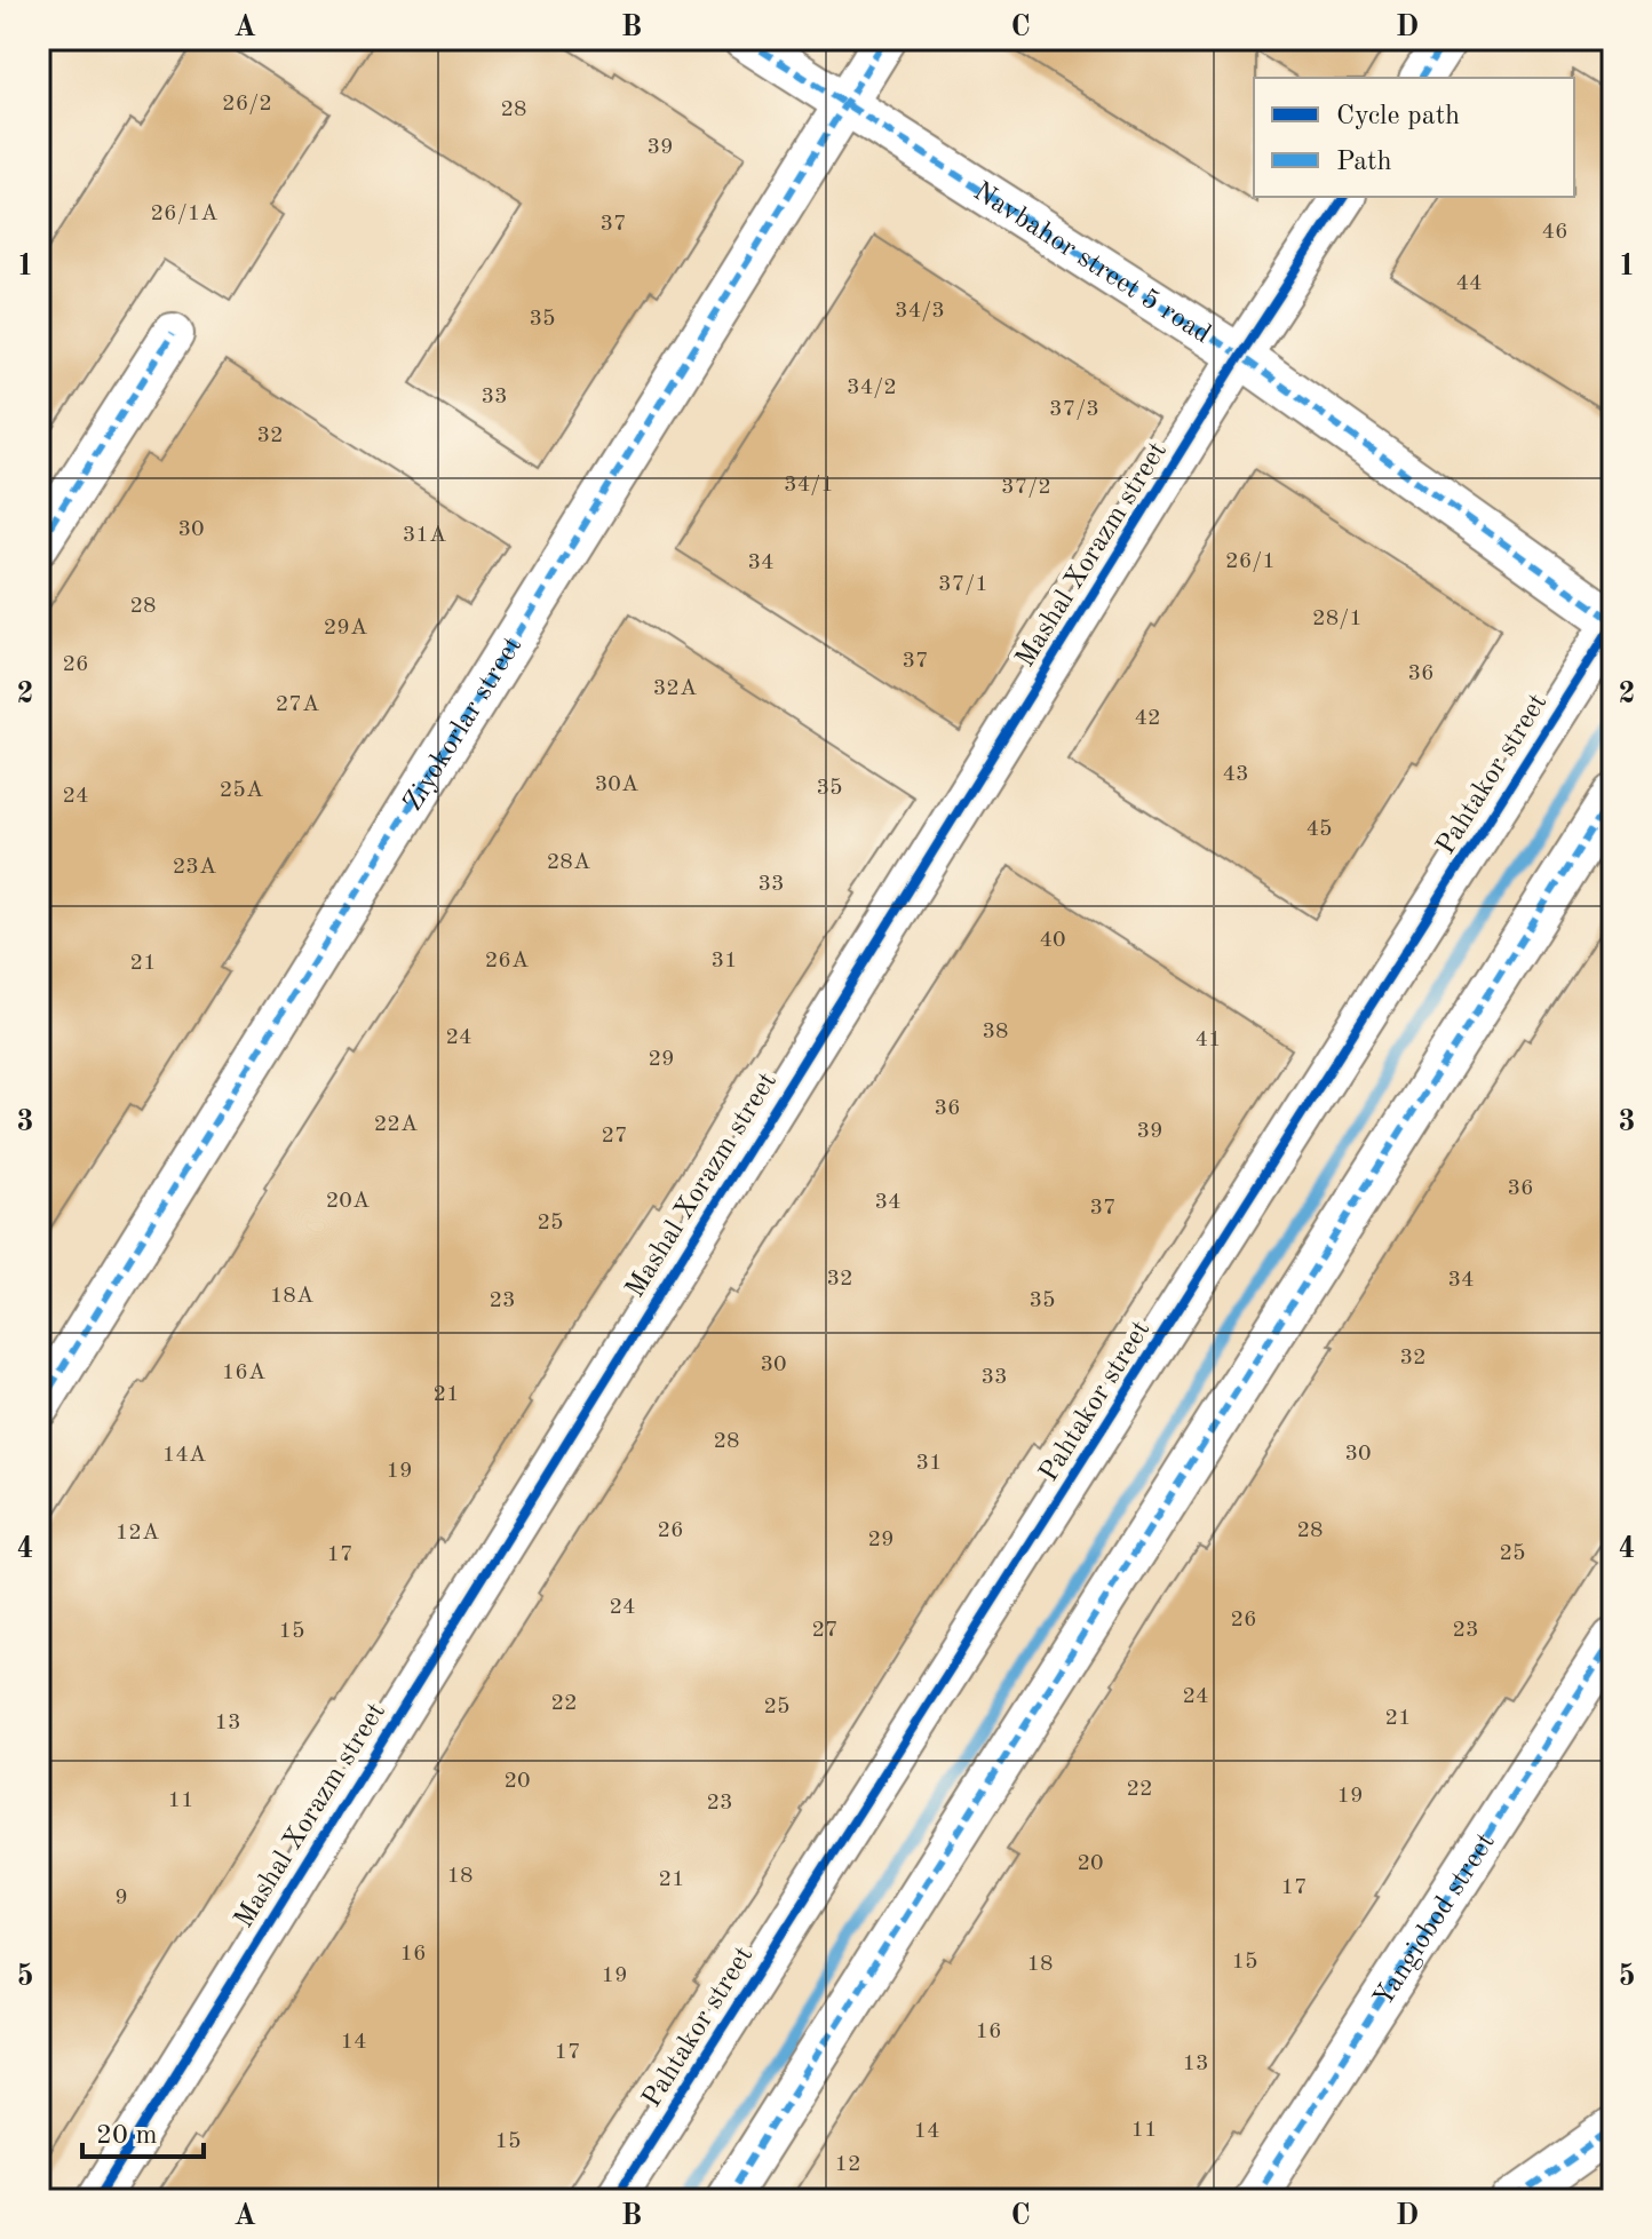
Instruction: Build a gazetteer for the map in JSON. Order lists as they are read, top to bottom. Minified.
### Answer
{"streets":{"street":["Navbahor street 5 road","Mashal Xorazm street","Ziyokorlar street","Pahtakor street","Yangiobod street"]},"crossings":[["Navbahor street 5 road","Mashal Xorazm street"],["Navbahor street 5 road","Ziyokorlar street"],["Navbahor street 5 road","Pahtakor street"]],"house_numbers":["26/2","28","39","26/1A","37","46","44","34/3","35","34/2","33","37/3","32","34/1","37/2","30","31A","26/1","34","37/1","28","28/1","29A","37","26","36","32А","27A","42","43","30A","35","25A","24","45","28A","23A","33","40","26A","31","21","38","24","41","29","36","22A","39","27","36","20A","34","37","25","32","34","18A","23","35","32","30","16A","33","21","28","30","14A","31","19","26","28","12A","29","25","17","24","26","27","23","15","24","22","25","21","13","20","22","19","11","23","20","18","21","17","9","16","15","18","19","16","14","17","13","11","14","15","12"],"legend":["Cycle path","Path"],"scale_bar":"20 m","grid":{"columns":["A","B","C","D"],"rows":["1","2","3","4","5"]}}
